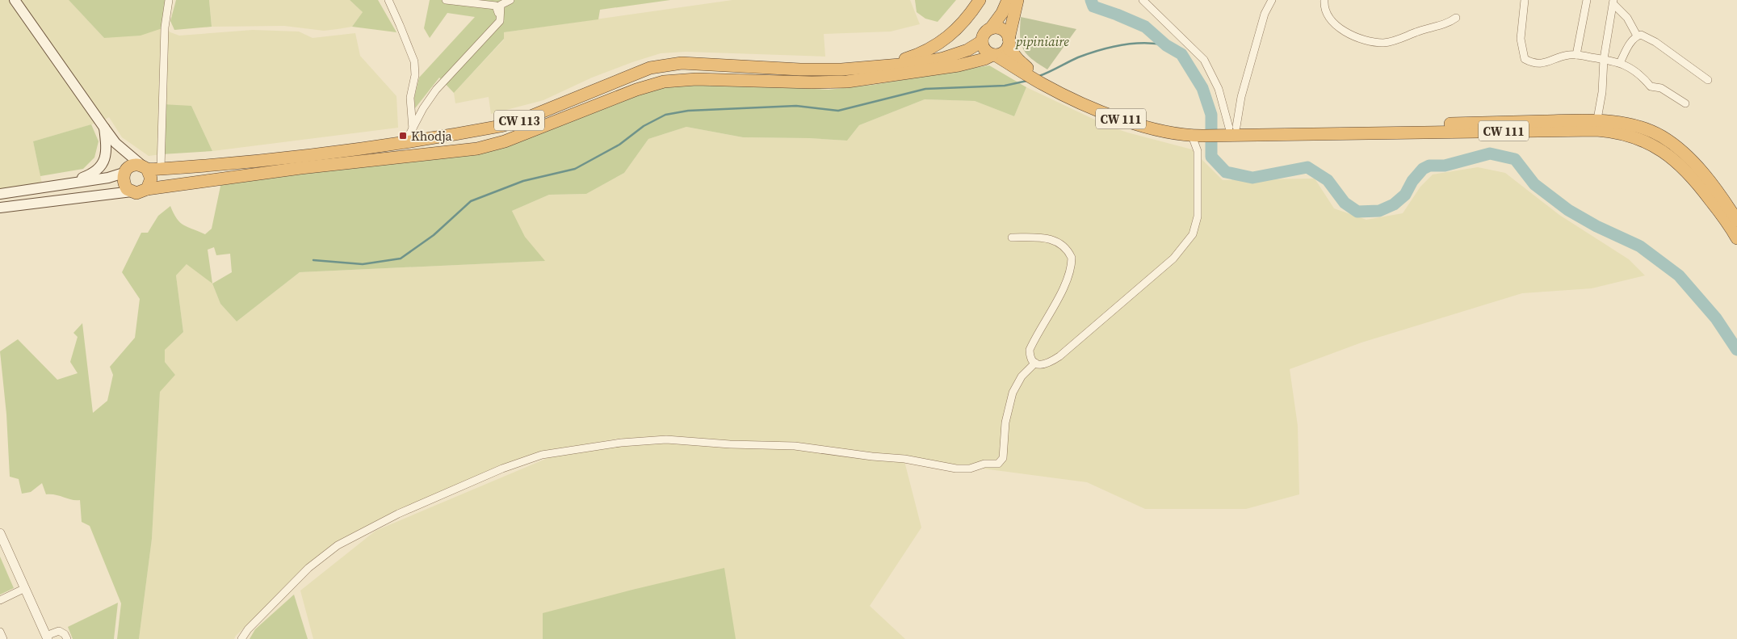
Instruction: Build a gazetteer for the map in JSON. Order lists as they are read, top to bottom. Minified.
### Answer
{"streets":{"highway":["CW 111","CW 113"]},"parks":["pipiniaire"],"places":{"transit":["Khodja"]}}
